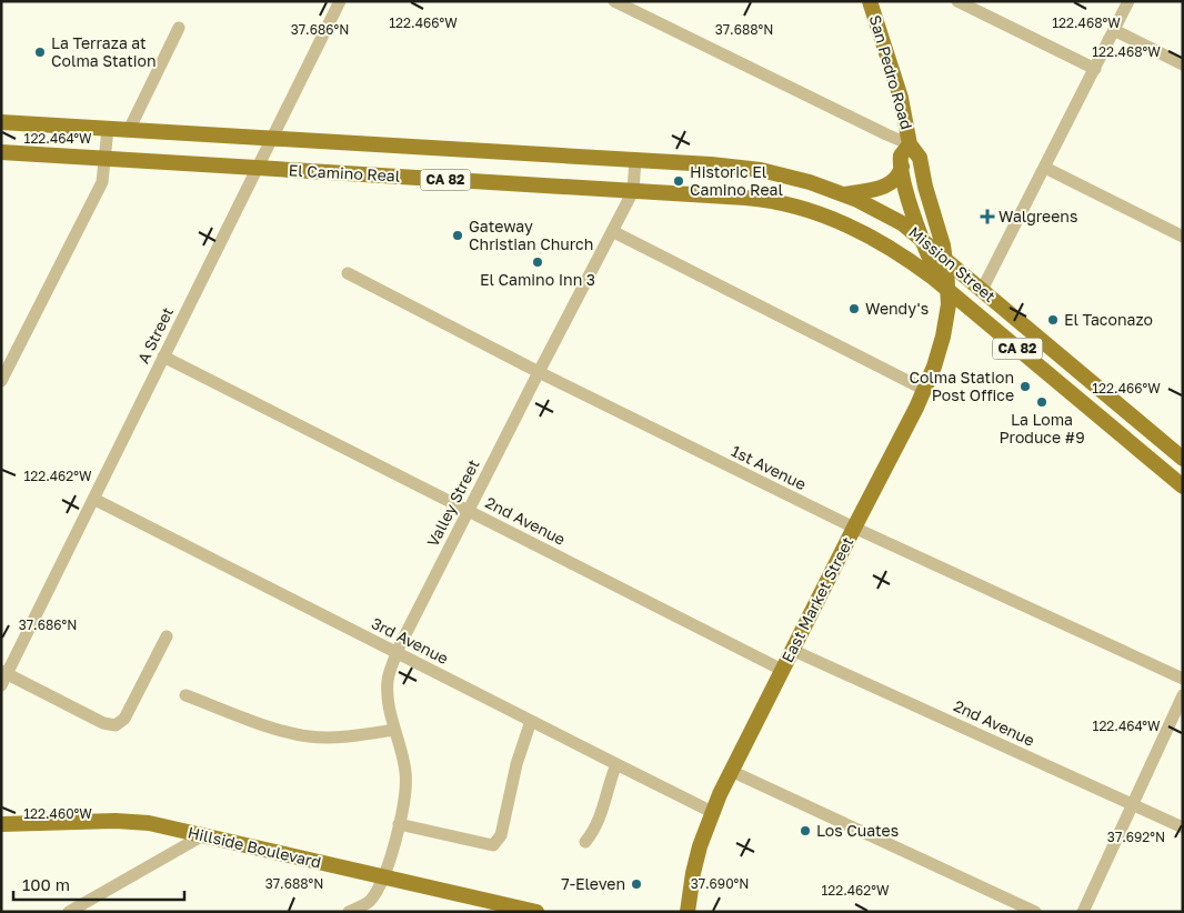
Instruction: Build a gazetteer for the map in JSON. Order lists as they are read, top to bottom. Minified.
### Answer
{"streets":{"main road":["San Pedro Road","El Camino Real","CA 82","Mission Street","East Market Street","Hillside Boulevard"],"street":["A Street","1st Avenue","Valley Street","2nd Avenue","3rd Avenue"]},"crossings":[["San Pedro Road","Mission Street"],["San Pedro Road","East Market Street"],["El Camino Real","Mission Street"],["El Camino Real","A Street"],["El Camino Real","Valley Street"],["Mission Street","East Market Street"],["A Street","2nd Avenue"],["A Street","3rd Avenue"],["1st Avenue","Valley Street"],["1st Avenue","East Market Street"],["Valley Street","2nd Avenue"],["Valley Street","3rd Avenue"],["Valley Street","Hillside Boulevard"],["2nd Avenue","East Market Street"],["East Market Street","3rd Avenue"]],"places":{"other":["La Terraza at Colma Station","Historic El Camino Real","Gateway Christian Church","El Camino Inn 3","Wendy's","El Taconazo","Colma Station Post Office","La Loma Produce #9","Los Cuates","7-Eleven"],"health":["Walgreens"]},"scale_bar":"100 m","coordinates":["122.466°W","122.468°W","37.686°N","37.688°N","122.464°W","122.462°W","122.460°W","37.692°N","37.690°N"]}
